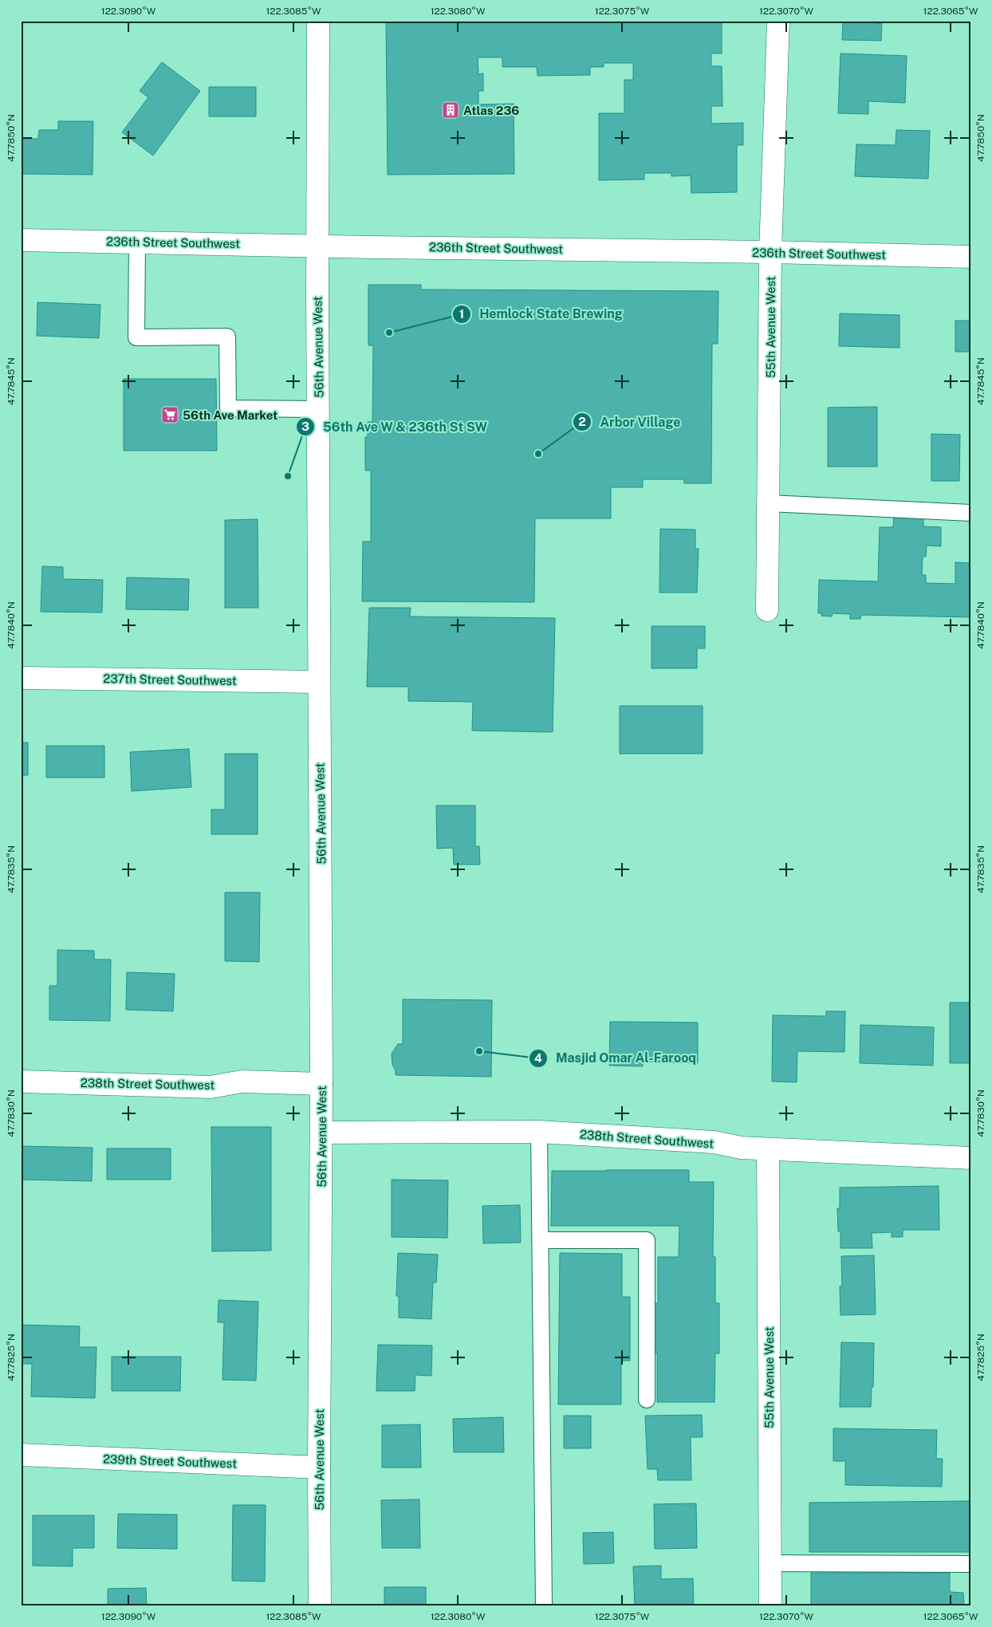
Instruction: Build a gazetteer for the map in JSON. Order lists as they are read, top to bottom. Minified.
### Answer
{"streets":{"street":["236th Street Southwest","55th Avenue West","56th Avenue West","237th Street Southwest","238th Street Southwest","239th Street Southwest"]},"crossings":[["236th Street Southwest","55th Avenue West"],["236th Street Southwest","56th Avenue West"],["55th Avenue West","238th Street Southwest"],["56th Avenue West","237th Street Southwest"],["56th Avenue West","238th Street Southwest"],["56th Avenue West","239th Street Southwest"]],"places":{"building":["Atlas 236"],"other":["Hemlock State Brewing","Arbor Village","56th Ave W & 236th St SW","Masjid Omar Al-Farooq"],"supermarket":["56th Ave Market"]},"coordinates":["122.3090°W","122.3085°W","122.3080°W","122.3075°W","122.3070°W","122.3065°W","47.7850°N","47.7845°N","47.7840°N","47.7835°N","47.7830°N","47.7825°N"]}
